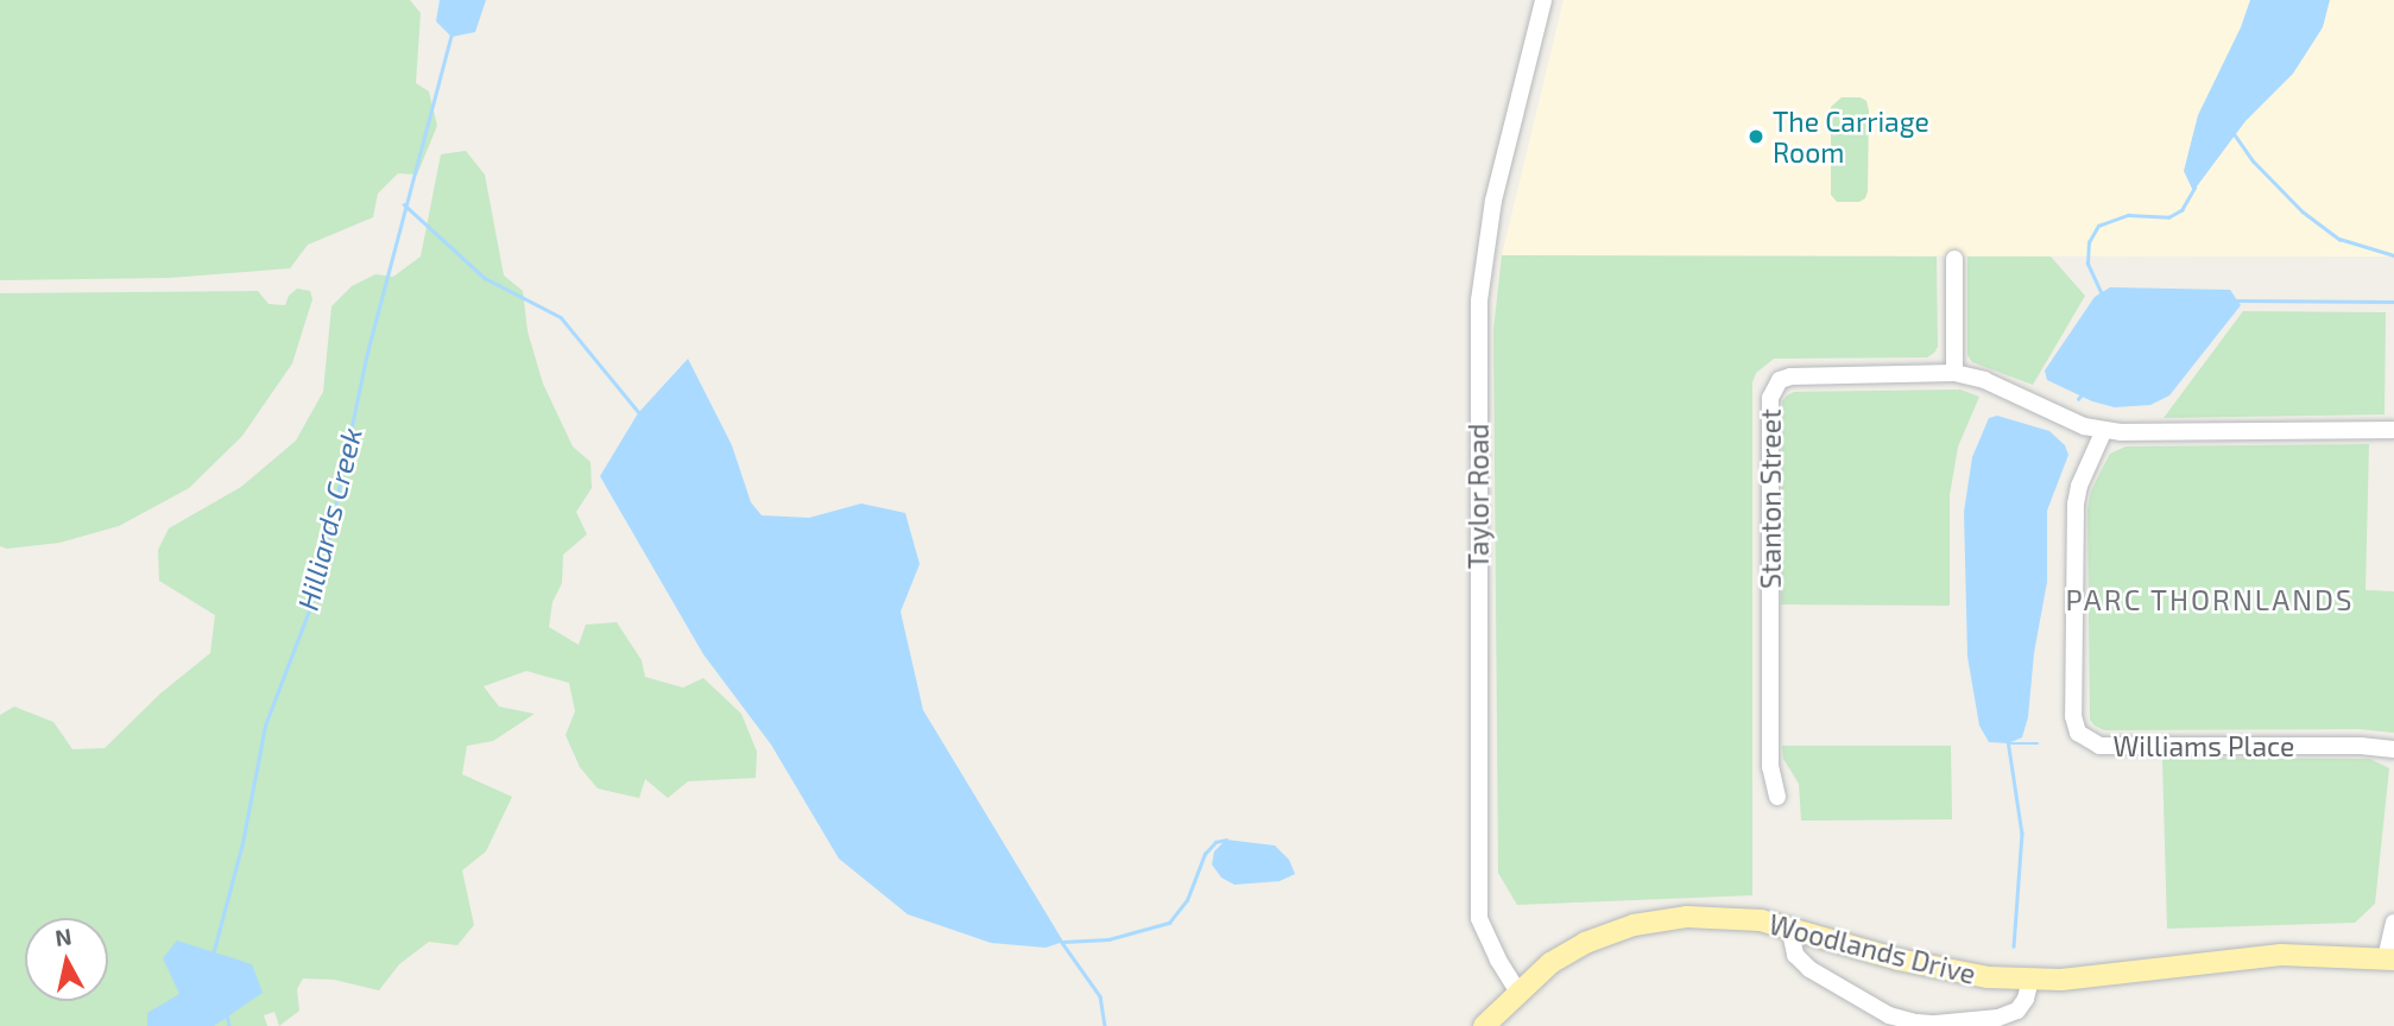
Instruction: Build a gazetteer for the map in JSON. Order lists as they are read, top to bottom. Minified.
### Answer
{"streets":{"main road":["Woodlands Drive"],"street":["Taylor Road","Stanton Street","Williams Place"]},"crossings":[["Taylor Road","Woodlands Drive"],["Stanton Street","Williams Place"]],"districts":["PARC THORNLANDS"],"water":["Hilliards Creek"],"places":["The Carriage Room"],"north":"top"}
